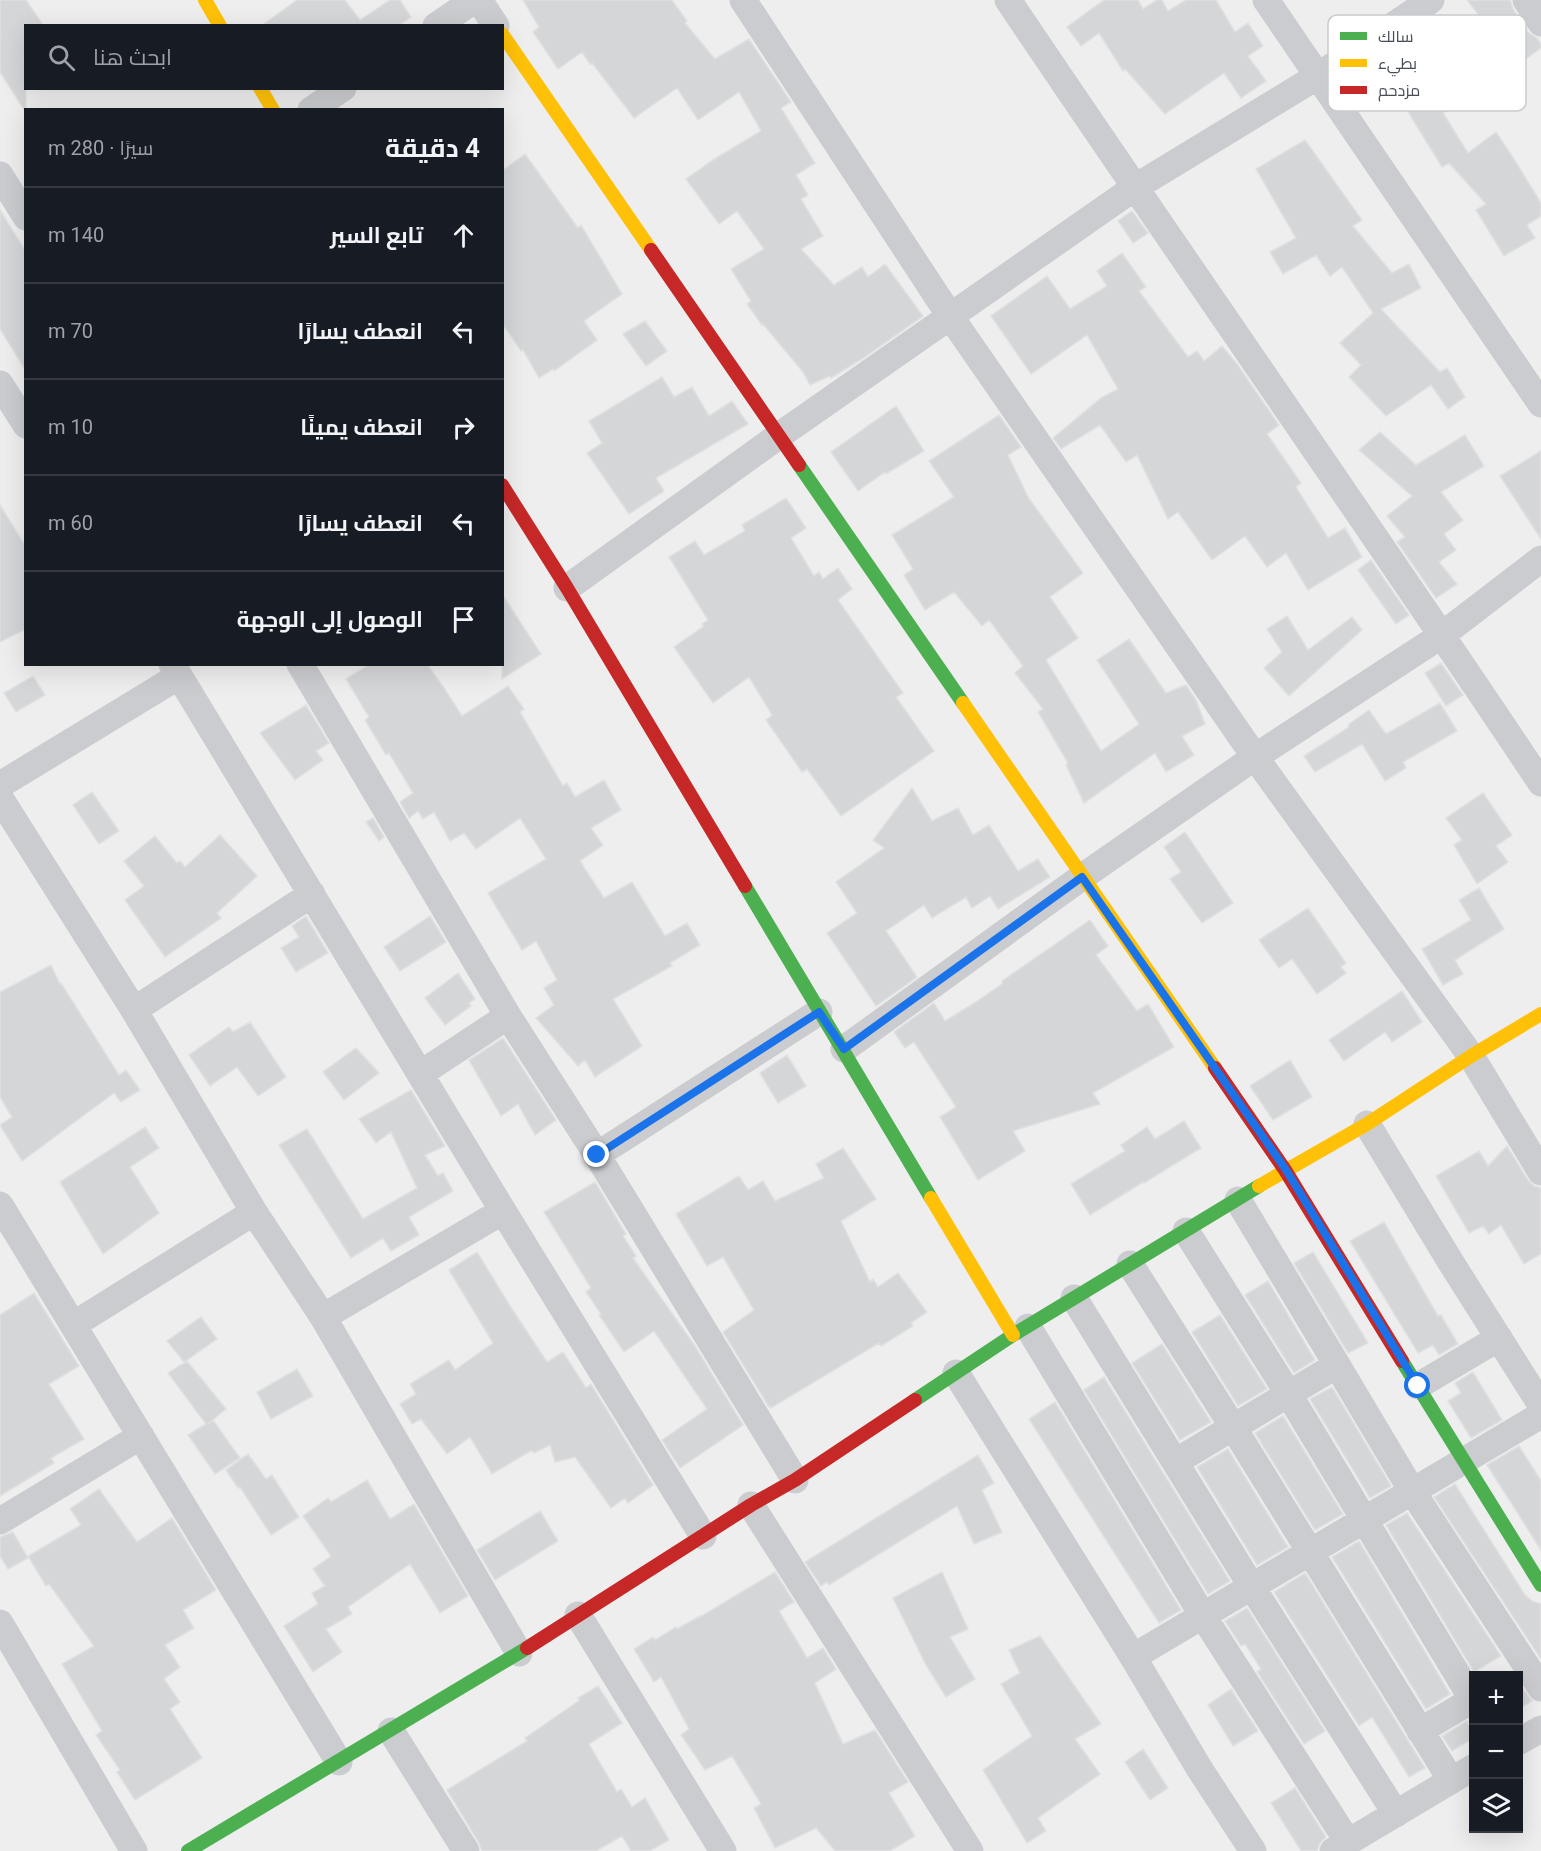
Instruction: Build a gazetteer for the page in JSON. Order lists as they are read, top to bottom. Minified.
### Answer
{"legend":["سالك","بطيء","مزدحم"],"page":{"search":"ابحث هنا","heading":["4 دقيقة","سيرًا · 280 m"],"list":[["تابع السير","140 m"],["انعطف يسارًا","70 m"],["انعطف يمينًا","10 m"],["انعطف يسارًا","60 m"],"الوصول إلى الوجهة"],"map_buttons":["+","−"]}}
